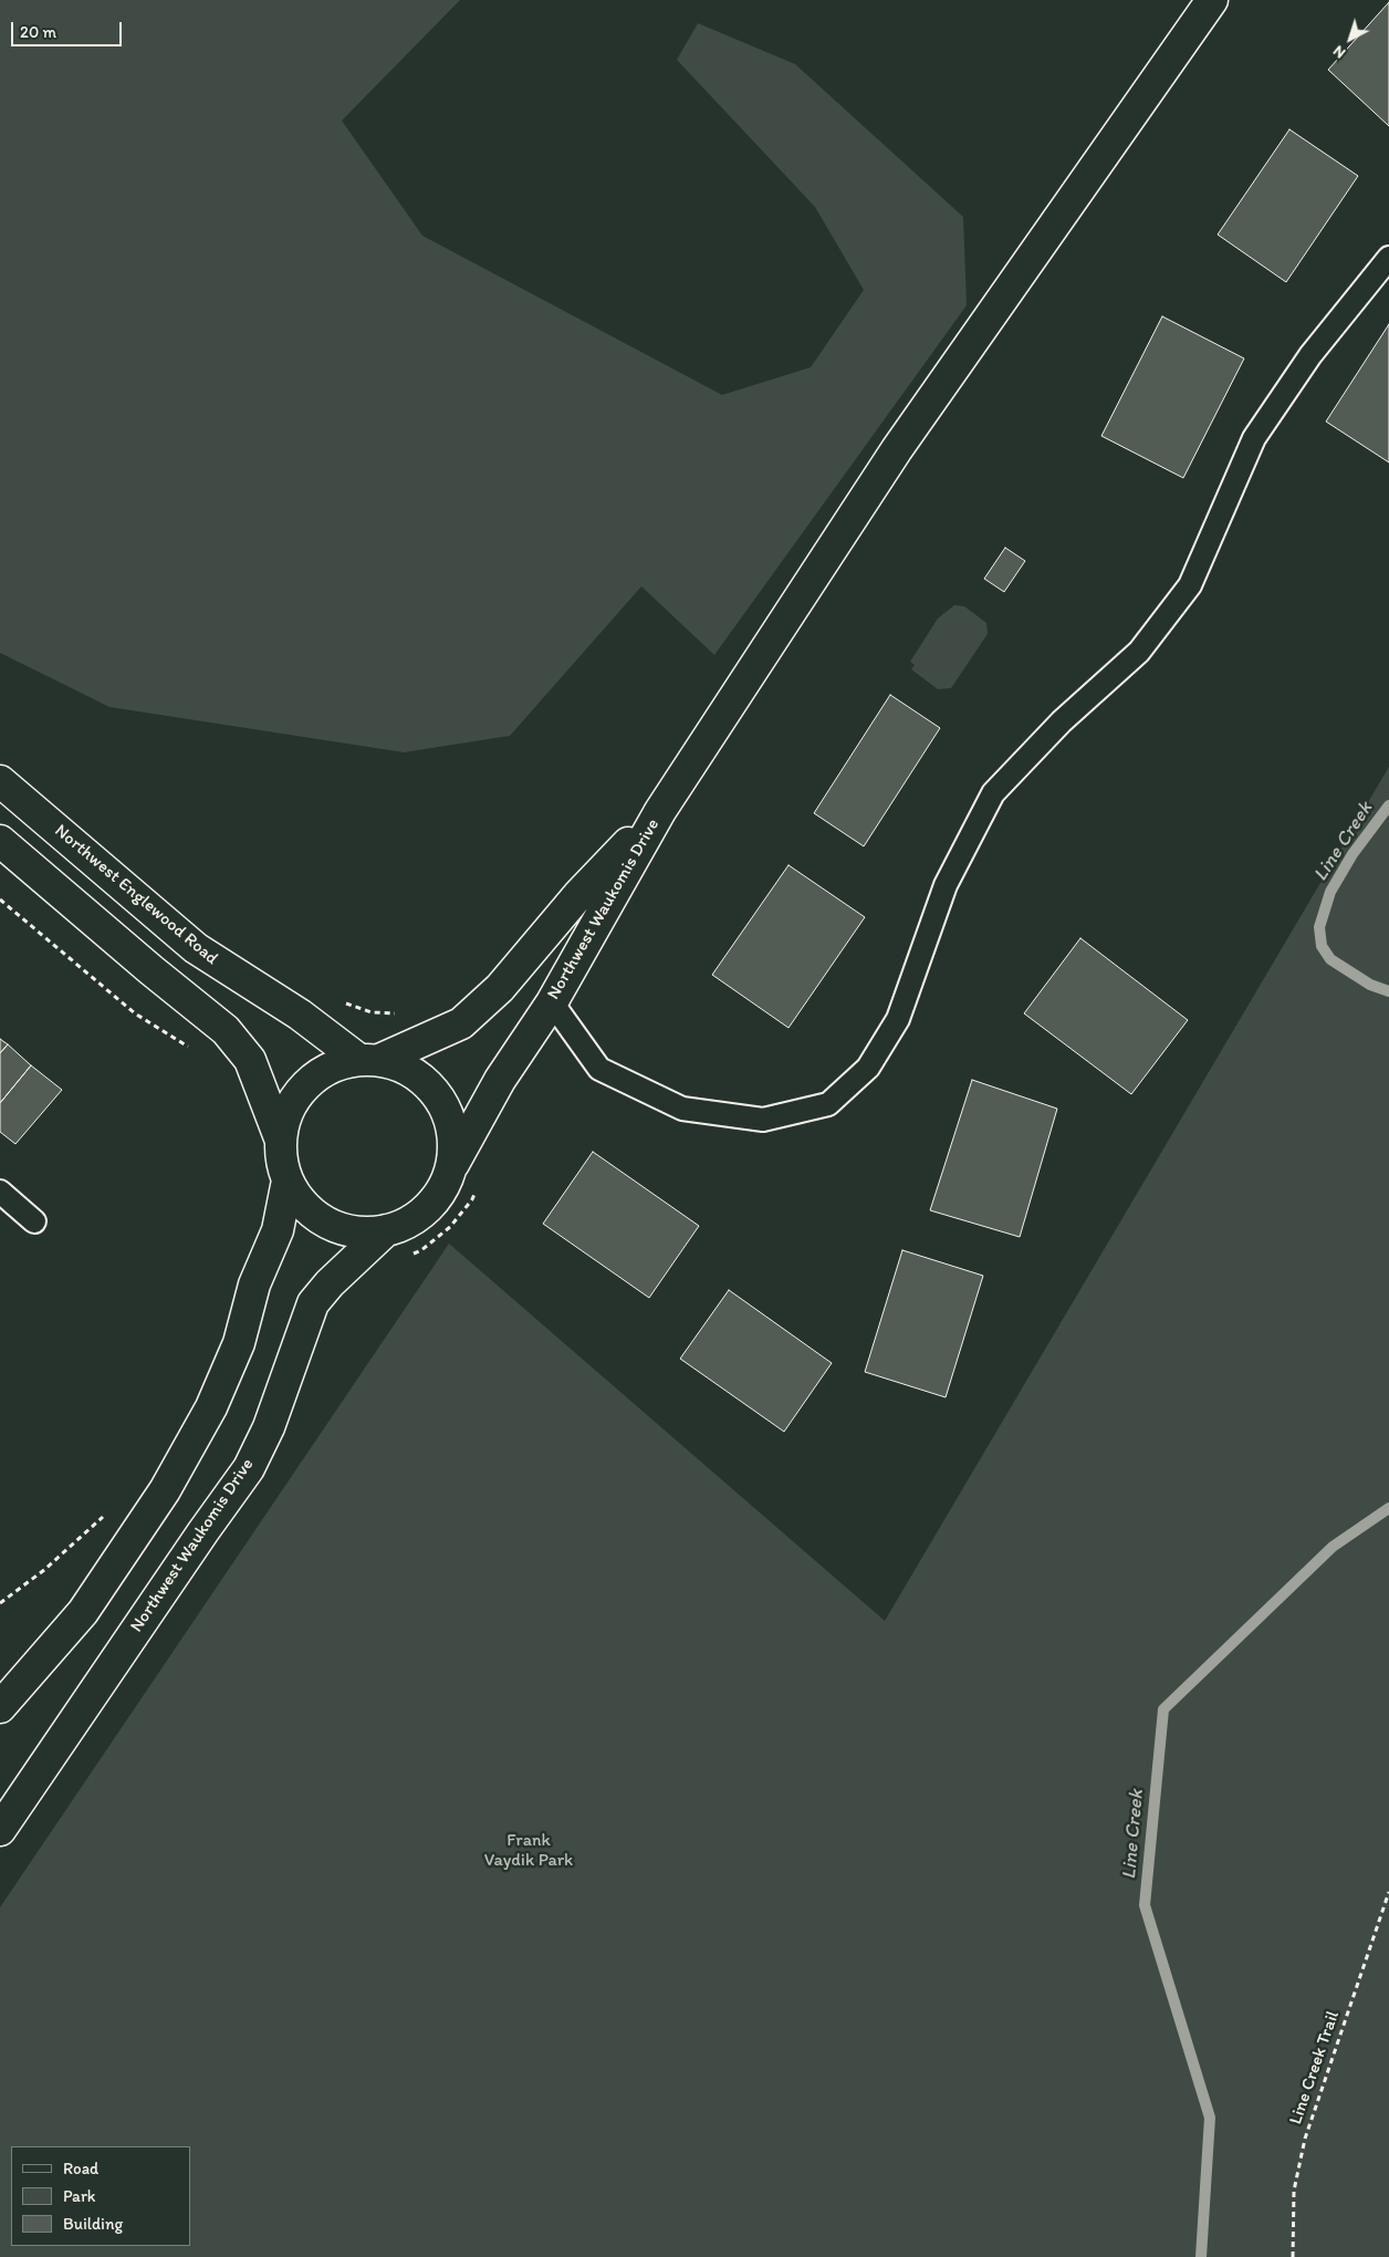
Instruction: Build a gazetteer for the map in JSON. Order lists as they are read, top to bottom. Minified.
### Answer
{"streets":{"main road":["Northwest Englewood Road","Northwest Waukomis Drive"],"path":["Line Creek Trail"]},"crossings":[["Northwest Englewood Road","Northwest Waukomis Drive"]],"water":["Line Creek"],"parks":["Frank Vaydik Park"],"legend":["Road","Park","Building"],"scale_bar":"20 m","north":"bottom left"}
